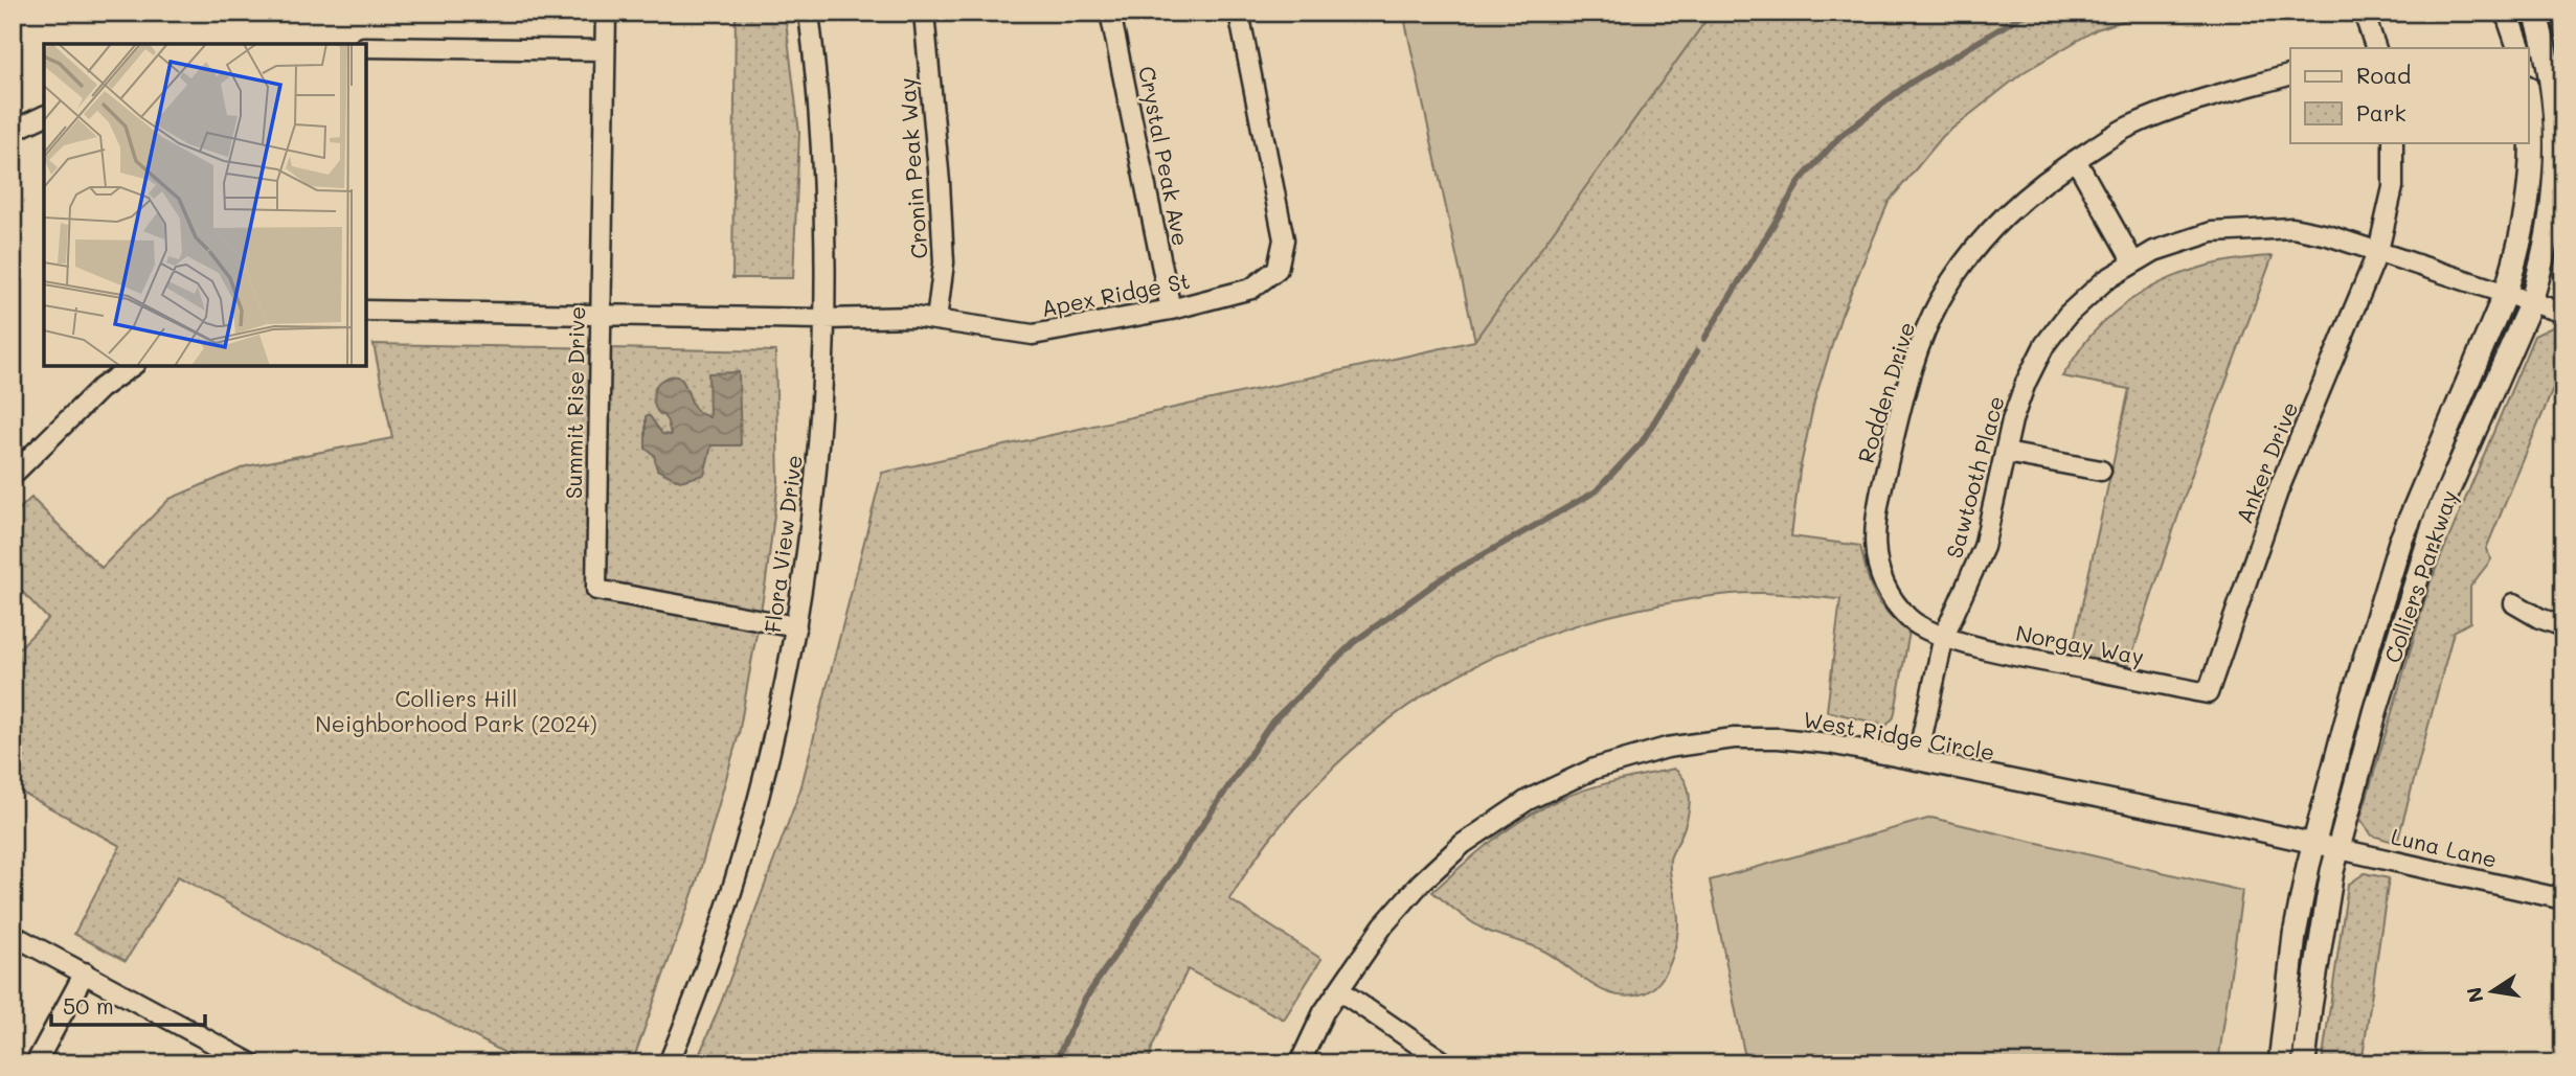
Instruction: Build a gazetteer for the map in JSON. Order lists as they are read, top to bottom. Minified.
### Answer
{"streets":{"street":["Crystal Peak Ave","Cronin Peak Way","Apex Ridge St","Rodden Drive","Summit Rise Drive","Anker Drive","Sawtooth Place","Flora View Drive","Colliers Parkway","Norgay Way","West Ridge Circle","Luna Lane"]},"crossings":[["Crystal Peak Ave","Apex Ridge St"],["Cronin Peak Way","Apex Ridge St"],["Apex Ridge St","Summit Rise Drive"],["Apex Ridge St","Flora View Drive"],["Rodden Drive","Sawtooth Place"],["Rodden Drive","Norgay Way"],["Summit Rise Drive","Flora View Drive"],["Anker Drive","Sawtooth Place"],["Anker Drive","Norgay Way"],["Sawtooth Place","Colliers Parkway"],["Sawtooth Place","Norgay Way"],["Sawtooth Place","West Ridge Circle"],["Colliers Parkway","West Ridge Circle"],["Colliers Parkway","Luna Lane"],["West Ridge Circle","Luna Lane"]],"parks":["Colliers Hill Neighborhood Park (2024)"],"legend":["Road","Park"],"scale_bar":"50 m","north":"left"}
